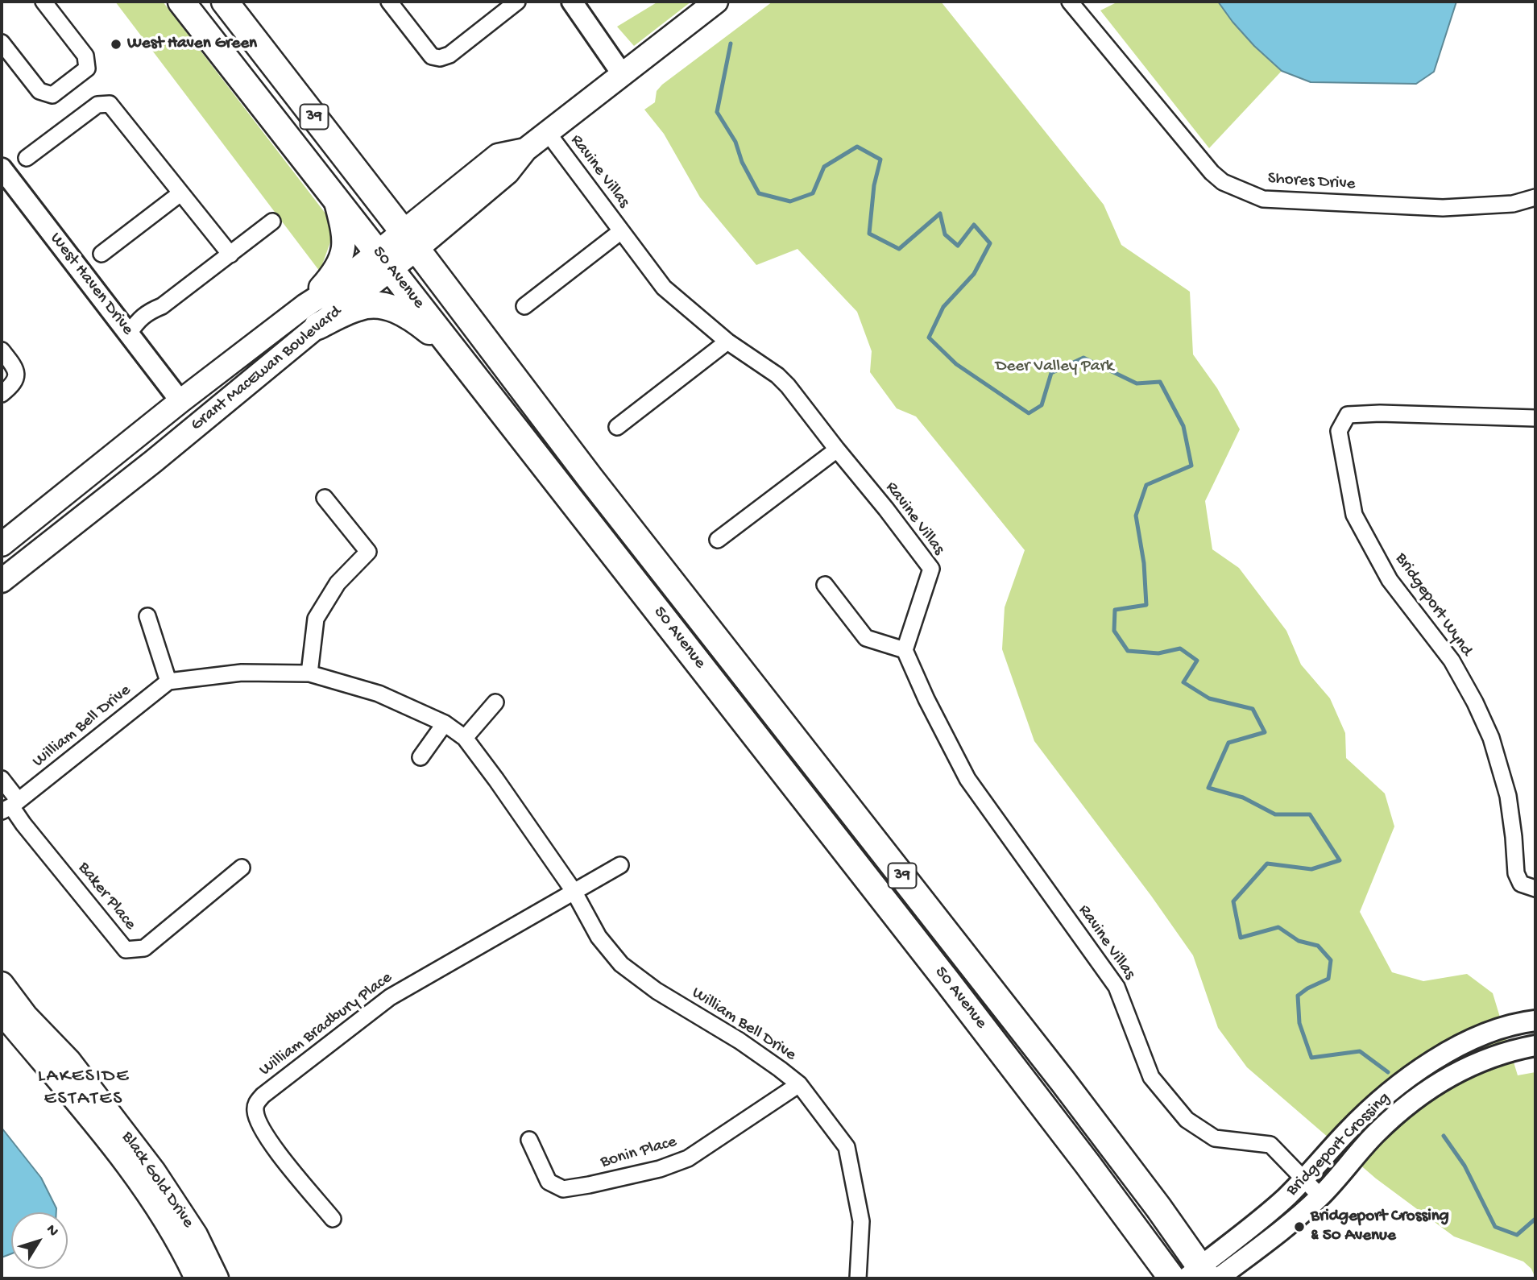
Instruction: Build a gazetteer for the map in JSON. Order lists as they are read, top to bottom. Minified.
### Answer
{"streets":{"main road":["39","50 Avenue","Grant MacEwan Boulevard","Black Gold Drive"],"street":["Ravine Villas","Shores Drive","West Haven Drive","Bridgeport Wynd","William Bell Drive","Baker Place","William Bradbury Place","Bridgeport Crossing","Bonin Place"]},"crossings":[["Ravine Villas","Grant MacEwan Boulevard"],["Ravine Villas","Bridgeport Crossing"],["50 Avenue","Grant MacEwan Boulevard"],["50 Avenue","Bridgeport Crossing"],["West Haven Drive","Grant MacEwan Boulevard"],["William Bell Drive","Baker Place"],["William Bell Drive","William Bradbury Place"],["William Bell Drive","Bonin Place"]],"districts":["LAKESIDE ESTATES"],"parks":["Deer Valley Park"],"places":["West Haven Green","Bridgeport Crossing & 50 Avenue"],"north":"top right"}
